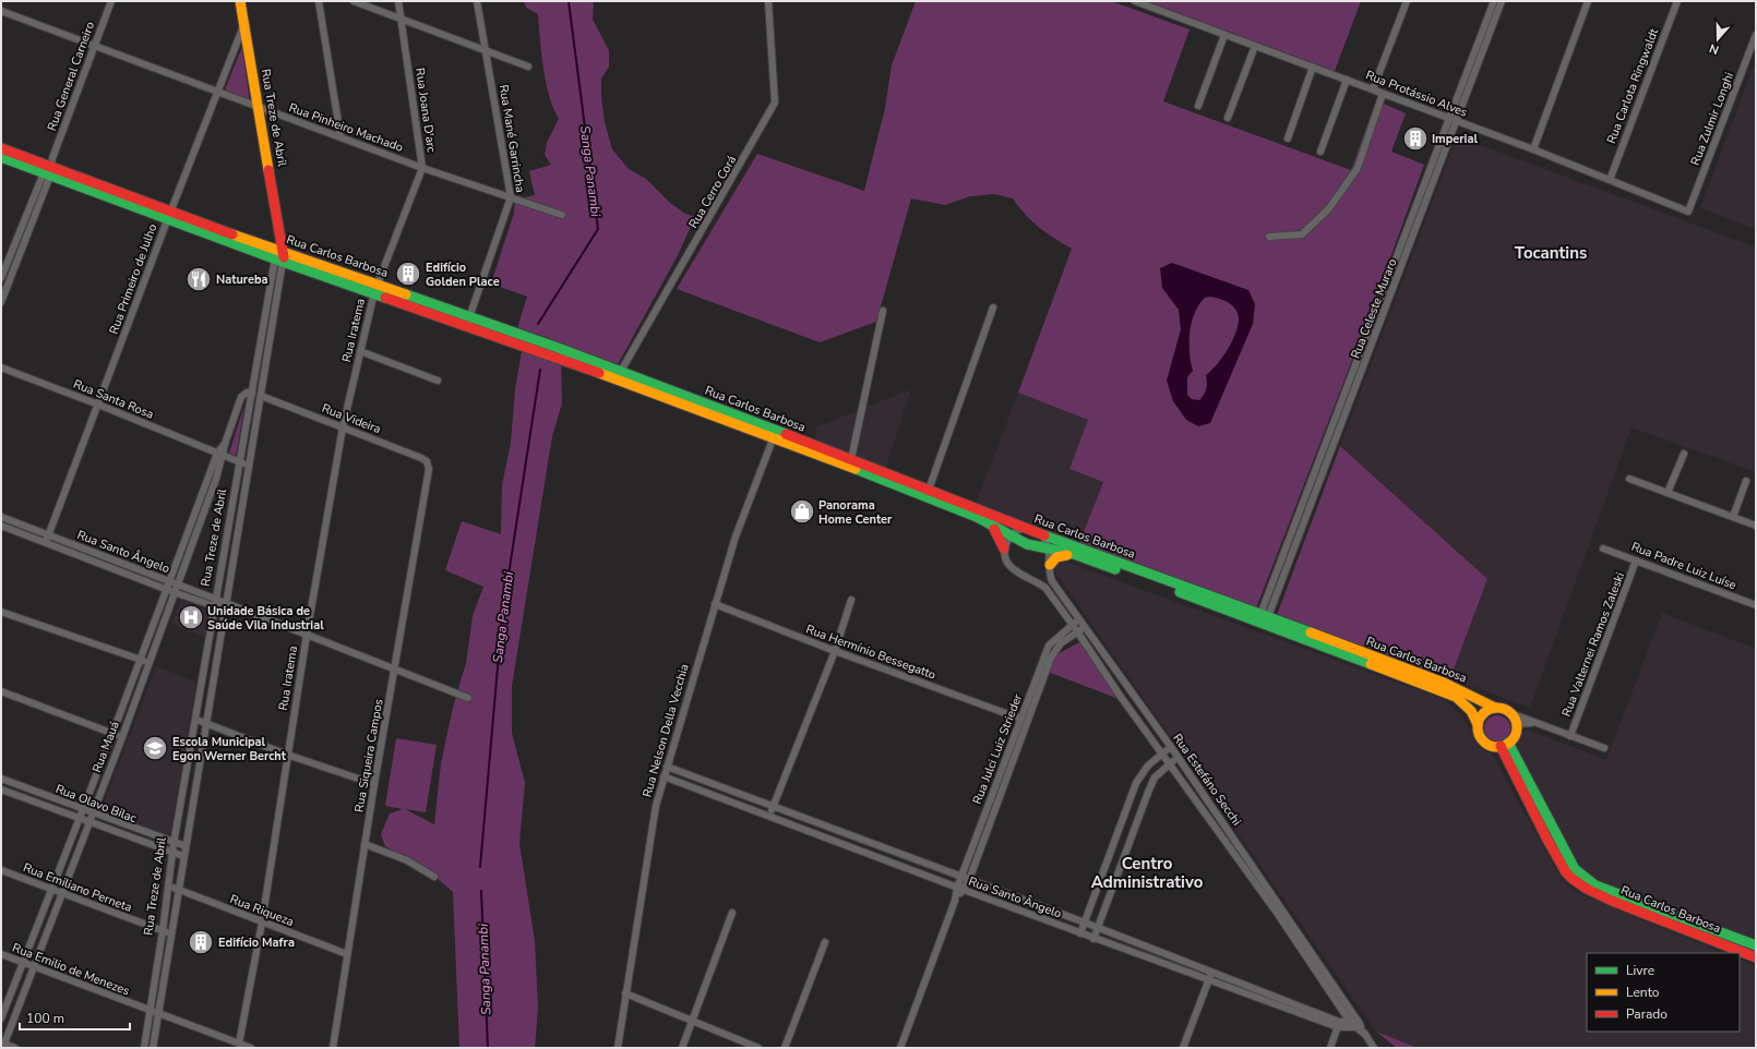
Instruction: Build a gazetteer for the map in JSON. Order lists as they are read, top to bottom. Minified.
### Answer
{"streets":{"street":["Rua General Carneiro","Rua Carlota Ringwaldt","Rua Protássio Alves","Rua Joana D'arc","Rua Treze de Abril","Rua Zulmir Longhi","Rua Pinheiro Machado","Rua Mané Garrincha","Rua Cerro Corá","Rua Carlos Barbosa","Rua Primeiro de Julho","Rua Celeste Muraro","Rua Iratema","Rua Santa Rosa","Rua Videira","Rua Santo Ângelo","Rua Padre Luiz Luíse","Rua Valternei Ramos Zaleski","Rua Hermínio Bessegatto","Rua Nelson Della Vecchia","Rua Mauá","Rua Julci Luiz Strieder","Rua Siqueira Campos","Rua Estefáno Secchi","Rua Olavo Bilac","Rua Emiliano Perneta","Rua Riqueza","Rua Emilio de Menezes"]},"crossings":[["Rua General Carneiro","Rua Pinheiro Machado"],["Rua General Carneiro","Rua Carlos Barbosa"],["Rua Carlota Ringwaldt","Rua Protássio Alves"],["Rua Protássio Alves","Rua Zulmir Longhi"],["Rua Protássio Alves","Rua Celeste Muraro"],["Rua Joana D'arc","Rua Pinheiro Machado"],["Rua Joana D'arc","Rua Carlos Barbosa"],["Rua Joana D'arc","Rua Iratema"],["Rua Treze de Abril","Rua Pinheiro Machado"],["Rua Treze de Abril","Rua Carlos Barbosa"],["Rua Treze de Abril","Rua Primeiro de Julho"],["Rua Treze de Abril","Rua Santa Rosa"],["Rua Treze de Abril","Rua Videira"],["Rua Treze de Abril","Rua Santo Ângelo"],["Rua Treze de Abril","Rua Mauá"],["Rua Treze de Abril","Rua Olavo Bilac"],["Rua Treze de Abril","Rua Emiliano Perneta"],["Rua Treze de Abril","Rua Riqueza"],["Rua Treze de Abril","Rua Emilio de Menezes"],["Rua Pinheiro Machado","Rua Mané Garrincha"],["Rua Pinheiro Machado","Rua Primeiro de Julho"],["Rua Mané Garrincha","Rua Carlos Barbosa"],["Rua Cerro Corá","Rua Carlos Barbosa"],["Rua Carlos Barbosa","Rua Primeiro de Julho"],["Rua Carlos Barbosa","Rua Celeste Muraro"],["Rua Carlos Barbosa","Rua Iratema"],["Rua Carlos Barbosa","Rua Valternei Ramos Zaleski"],["Rua Carlos Barbosa","Rua Nelson Della Vecchia"],["Rua Carlos Barbosa","Rua Estefáno Secchi"],["Rua Primeiro de Julho","Rua Santa Rosa"],["Rua Primeiro de Julho","Rua Santo Ângelo"],["Rua Iratema","Rua Videira"],["Rua Iratema","Rua Santo Ângelo"],["Rua Iratema","Rua Riqueza"],["Rua Iratema","Rua Emilio de Menezes"],["Rua Santa Rosa","Rua Mauá"],["Rua Videira","Rua Siqueira Campos"],["Rua Santo Ângelo","Rua Nelson Della Vecchia"],["Rua Santo Ângelo","Rua Mauá"],["Rua Santo Ângelo","Rua Julci Luiz Strieder"],["Rua Santo Ângelo","Rua Siqueira Campos"],["Rua Santo Ângelo","Rua Estefáno Secchi"],["Rua Padre Luiz Luíse","Rua Valternei Ramos Zaleski"],["Rua Hermínio Bessegatto","Rua Nelson Della Vecchia"],["Rua Hermínio Bessegatto","Rua Julci Luiz Strieder"],["Rua Mauá","Rua Olavo Bilac"],["Rua Mauá","Rua Emiliano Perneta"],["Rua Mauá","Rua Emilio de Menezes"],["Rua Julci Luiz Strieder","Rua Estefáno Secchi"],["Rua Siqueira Campos","Rua Riqueza"]],"districts":["Tocantins","Centro Administrativo"],"water":["Sanga Panambi"],"places":{"building":["Imperial","Edifício Golden Place","Edifício Mafra"],"restaurant":["Natureba"],"shop":["Panorama Home Center"],"hospital":["Unidade Básica de Saúde Vila Industrial"],"school or university":["Escola Municipal Egon Werner Bercht"]},"legend":["Livre","Lento","Parado"],"scale_bar":"100 m","north":"bottom"}
